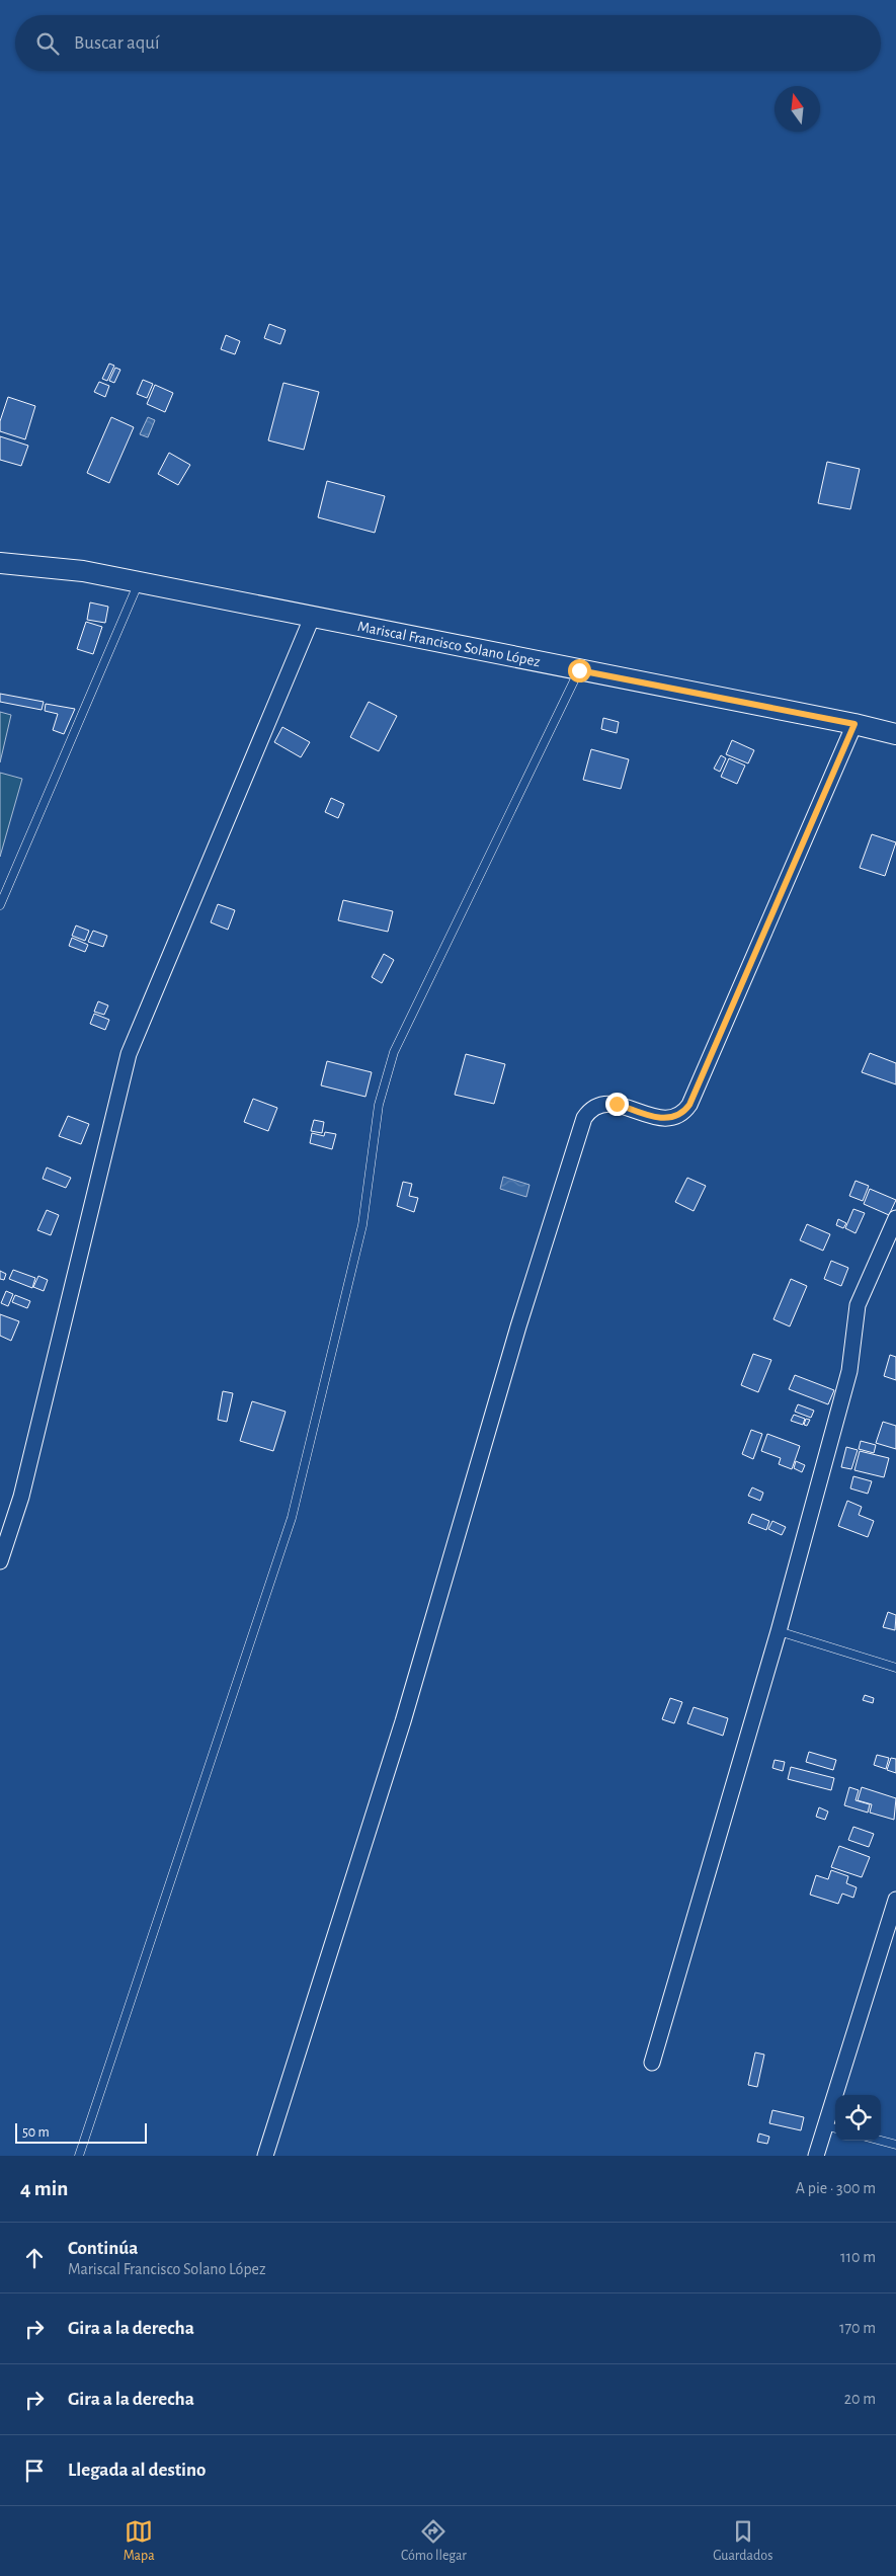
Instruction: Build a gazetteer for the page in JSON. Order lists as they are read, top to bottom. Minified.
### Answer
{"streets":{"street":["Mariscal Francisco Solano López"]},"scale_bar":"50 m","north":"top","page":{"search":"Buscar aquí","scale":"50 m","heading":["4 min","A pie · 300 m"],"list":[["Continúa","Mariscal Francisco Solano López","110 m"],["Gira a la derecha","170 m"],["Gira a la derecha","20 m"],"Llegada al destino"],"nav":["Mapa","Cómo llegar","Guardados"]}}
